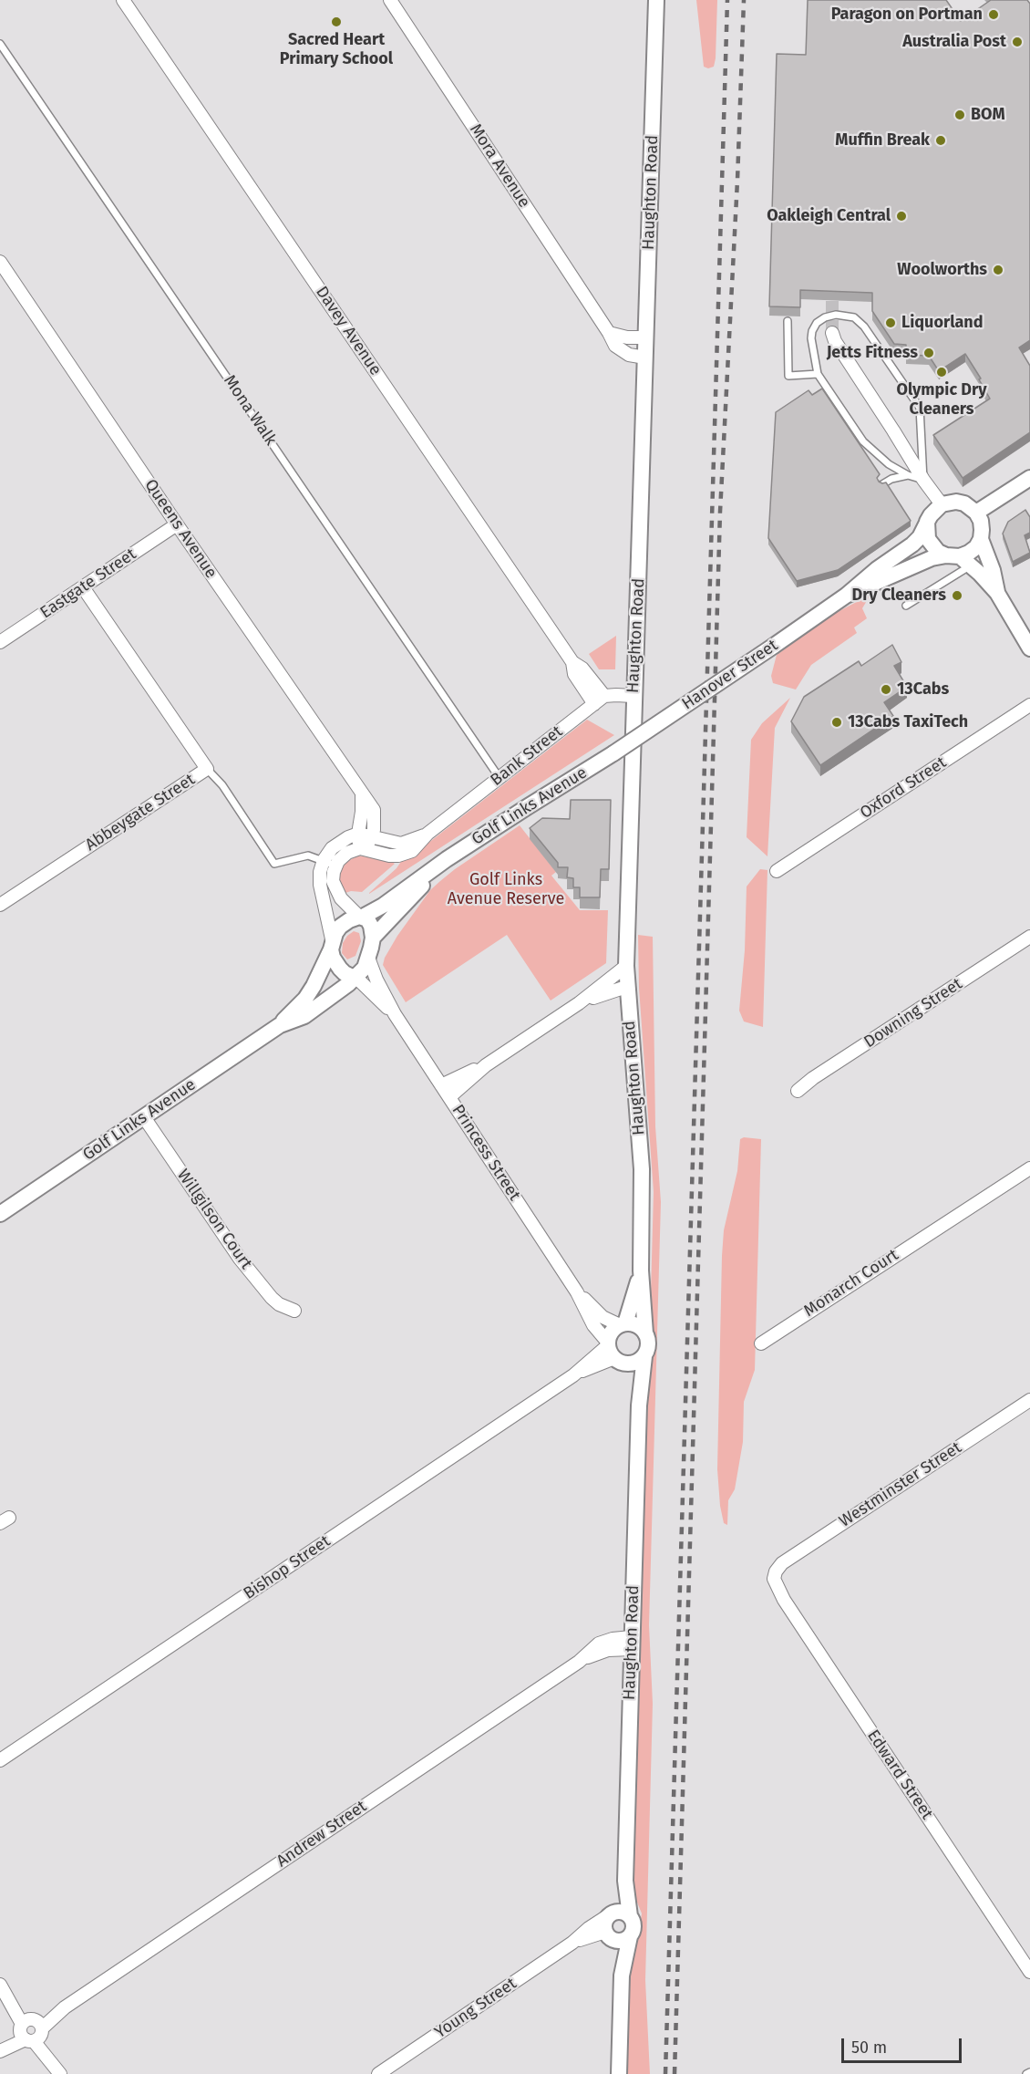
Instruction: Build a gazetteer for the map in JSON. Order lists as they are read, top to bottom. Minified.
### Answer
{"streets":{"street":["Mora Avenue","Haughton Road","Davey Avenue","Queens Avenue","Eastgate Street","Hanover Street","Bank Street","Oxford Street","Golf Links Avenue","Abbeygate Street","Downing Street","Princess Street","Willgilson Court","Monarch Court","Westminster Street","Bishop Street","Edward Street","Andrew Street","Young Street"],"lane":["Mona Walk"]},"crossings":[["Mora Avenue","Haughton Road"],["Haughton Road","Princess Street"],["Haughton Road","Bishop Street"],["Haughton Road","Andrew Street"],["Haughton Road","Young Street"],["Davey Avenue","Bank Street"],["Mona Walk","Bank Street"],["Queens Avenue","Eastgate Street"],["Queens Avenue","Bank Street"],["Eastgate Street","Abbeygate Street"],["Hanover Street","Golf Links Avenue"],["Golf Links Avenue","Princess Street"],["Golf Links Avenue","Willgilson Court"],["Princess Street","Bishop Street"],["Westminster Street","Edward Street"]],"parks":["Golf Links Avenue Reserve"],"places":["Paragon on Portman","Sacred Heart Primary School","Australia Post","BOM","Muffin Break","Oakleigh Central","Woolworths","Liquorland","Jetts Fitness","Olympic Dry Cleaners","Dry Cleaners","13Cabs","13Cabs TaxiTech"],"scale_bar":"50 m"}
